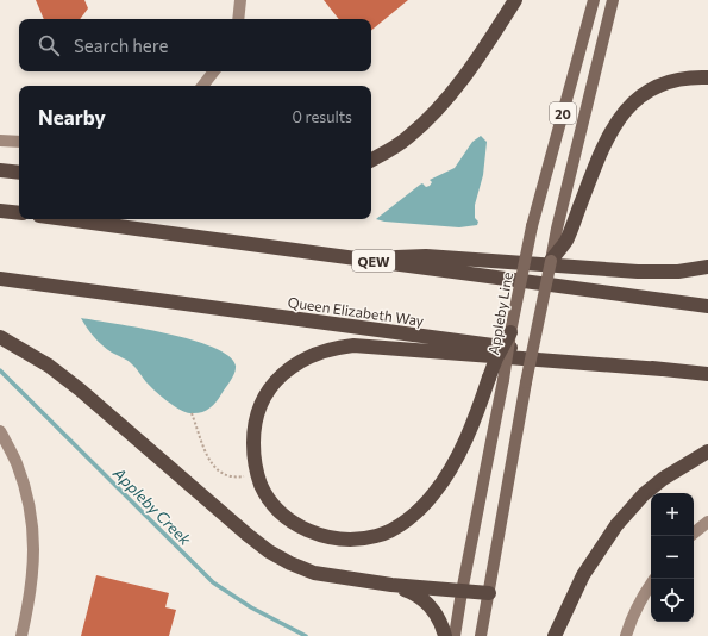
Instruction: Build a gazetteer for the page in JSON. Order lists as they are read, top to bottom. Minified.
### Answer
{"streets":{"highway":["QEW","Queen Elizabeth Way"],"main road":["20","Appleby Line"]},"water":["Appleby Creek"],"page":{"search":"Search here","heading":["Nearby","0 results"],"map_buttons":["+","−"]}}
